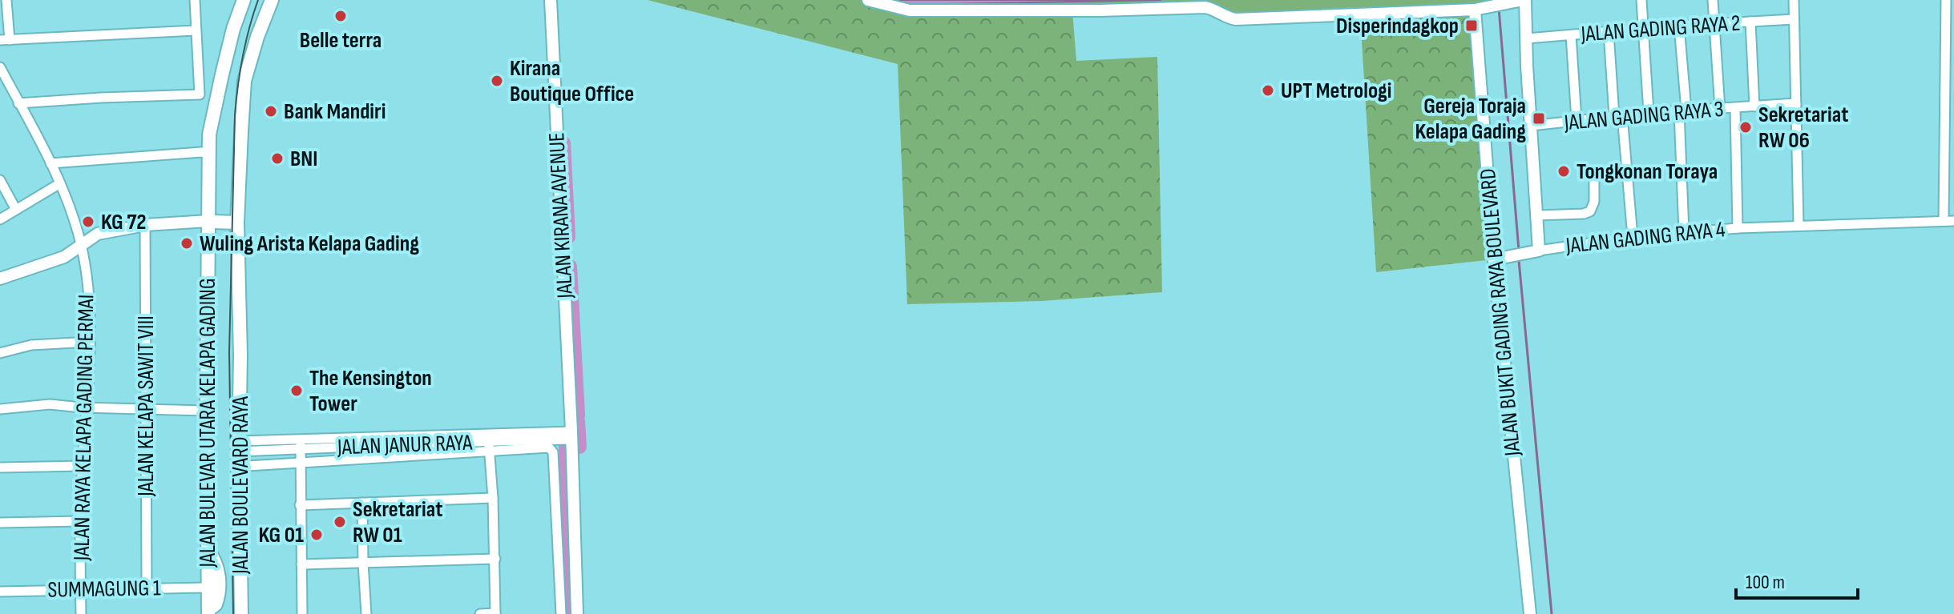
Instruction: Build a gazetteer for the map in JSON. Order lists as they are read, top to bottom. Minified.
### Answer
{"streets":{"main road":["JALAN BULEVAR UTARA KELAPA GADING","JALAN BOULEVARD RAYA"],"street":["JALAN GADING RAYA 2","JALAN GADING RAYA 3","JALAN KIRANA AVENUE","JALAN GADING RAYA 4","JALAN BUKIT GADING RAYA BOULEVARD","JALAN KELAPA SAWIT VIII","JALAN RAYA KELAPA GADING PERMAI","JALAN JANUR RAYA","SUMMAGUNG 1"]},"crossings":[["JALAN GADING RAYA 2","JALAN BUKIT GADING RAYA BOULEVARD"],["JALAN GADING RAYA 3","JALAN BUKIT GADING RAYA BOULEVARD"],["JALAN KIRANA AVENUE","JALAN JANUR RAYA"],["JALAN GADING RAYA 4","JALAN BUKIT GADING RAYA BOULEVARD"],["JALAN KELAPA SAWIT VIII","SUMMAGUNG 1"],["JALAN BULEVAR UTARA KELAPA GADING","JALAN BOULEVARD RAYA"],["JALAN BULEVAR UTARA KELAPA GADING","SUMMAGUNG 1"],["JALAN RAYA KELAPA GADING PERMAI","SUMMAGUNG 1"],["JALAN JANUR RAYA","JALAN BOULEVARD RAYA"]],"places":{"other":["Belle terra","Kirana Boutique Office","UPT Metrologi","Bank Mandiri","Sekretariat RW 06","BNI","Tongkonan Toraya","KG 72","Wuling Arista Kelapa Gading","The Kensington Tower","Sekretariat RW 01","KG 01"],"transit":["Disperindagkop","Gereja Toraja Kelapa Gading"]},"scale_bar":"100 m"}
